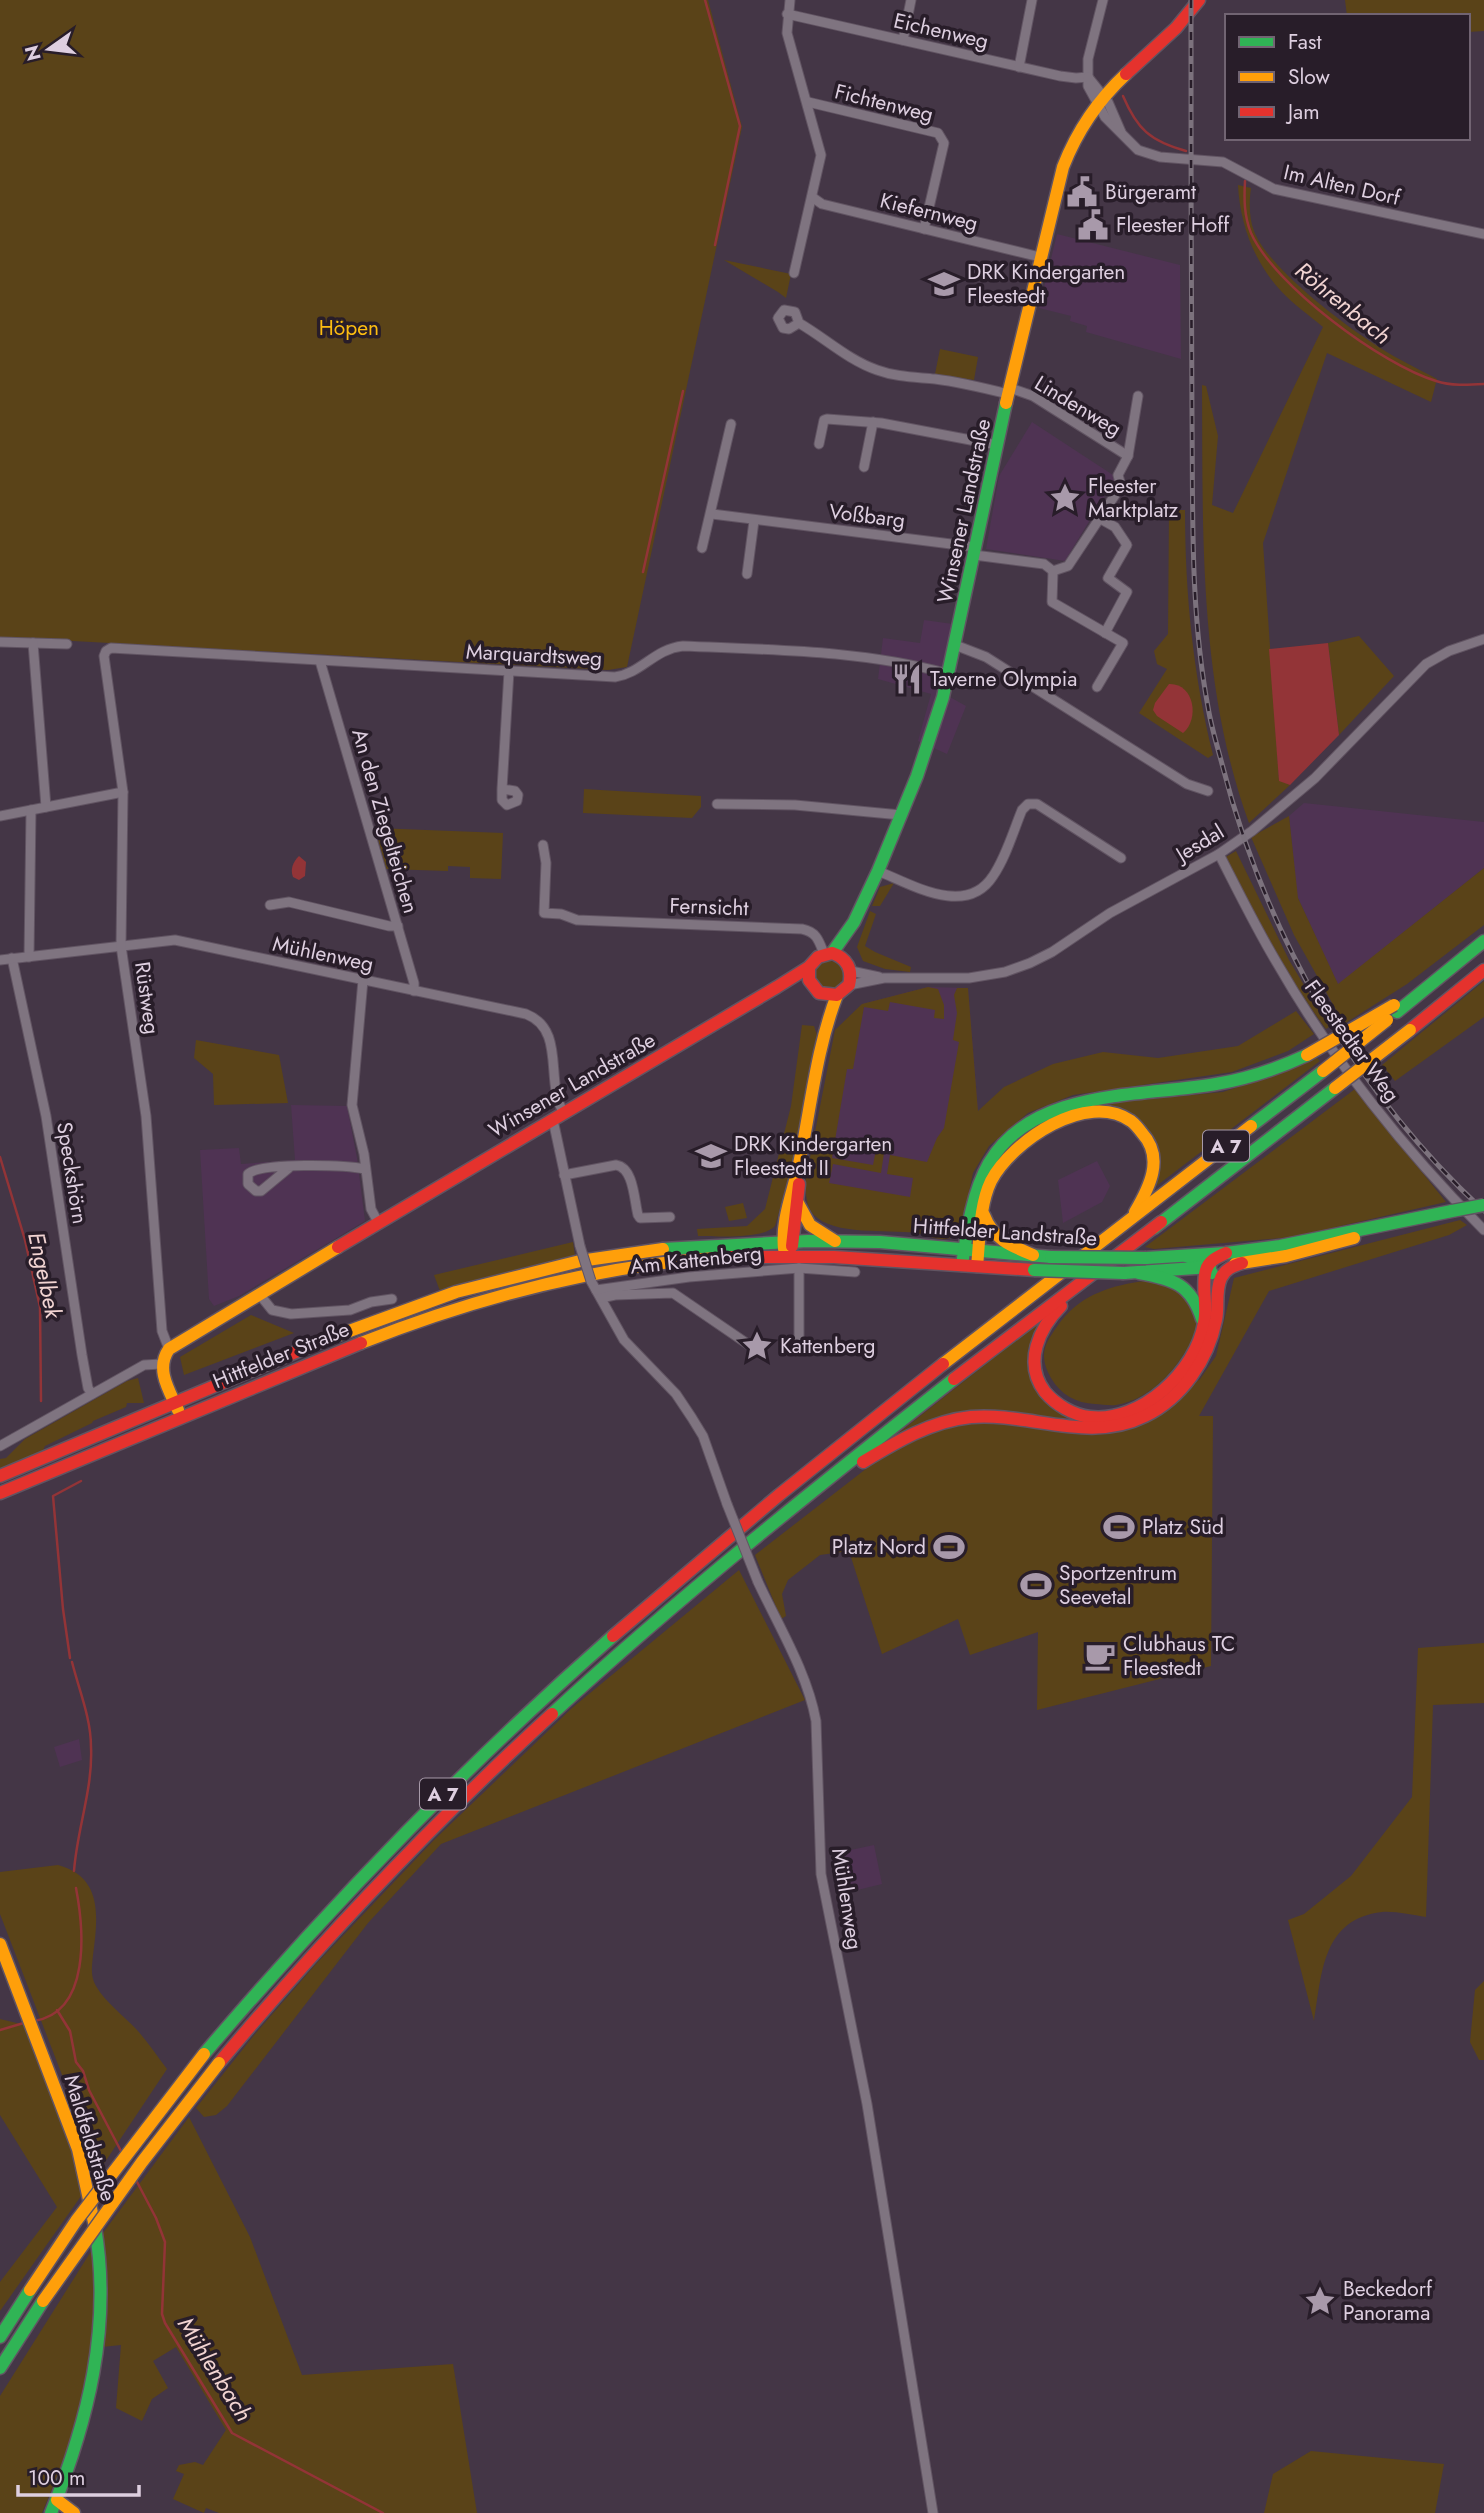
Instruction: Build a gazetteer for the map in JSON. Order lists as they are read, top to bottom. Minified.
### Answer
{"streets":{"main road":["Winsener Landstraße","A 7","Hittfelder Landstraße","Hittfelder Straße","Maldfeldstraße"],"street":["Eichenweg","Fichtenweg","Im Alten Dorf","Kiefernweg","Lindenweg","Voßbarg","Marquardtsweg","An den Ziegelteichen","Jesdal","Fernsicht","Mühlenweg","Rüstweg","Fleestedter Weg","Speckshörn","Am Kattenberg"]},"crossings":[["Fichtenweg","Kiefernweg"],["Im Alten Dorf","Winsener Landstraße"],["Kiefernweg","Winsener Landstraße"],["Lindenweg","Winsener Landstraße"],["Winsener Landstraße","Voßbarg"],["Winsener Landstraße","Marquardtsweg"],["Winsener Landstraße","Jesdal"],["Winsener Landstraße","Fernsicht"],["Winsener Landstraße","Mühlenweg"],["Winsener Landstraße","Rüstweg"],["Marquardtsweg","An den Ziegelteichen"],["Marquardtsweg","Rüstweg"],["An den Ziegelteichen","Mühlenweg"],["Jesdal","Fernsicht"],["Jesdal","Fleestedter Weg"],["Mühlenweg","Rüstweg"],["Mühlenweg","Speckshörn"],["Mühlenweg","Hittfelder Landstraße"],["Mühlenweg","Am Kattenberg"],["Mühlenweg","Hittfelder Straße"],["Hittfelder Landstraße","Hittfelder Straße"]],"water":["Röhrenbach","Engelbek","Mühlenbach"],"parks":["Höpen"],"places":{"public building":["Bürgeramt","Fleester Hoff"],"school or university":["DRK Kindergarten Fleestedt","DRK Kindergarten Fleestedt II"],"place":["Fleester Marktplatz","Kattenberg","Beckedorf Panorama"],"restaurant":["Taverne Olympia"],"sports":["Platz Süd","Platz Nord","Sportzentrum Seevetal"],"cafe":["Clubhaus TC Fleestedt"]},"legend":["Fast","Slow","Jam"],"scale_bar":"100 m","north":"left"}
